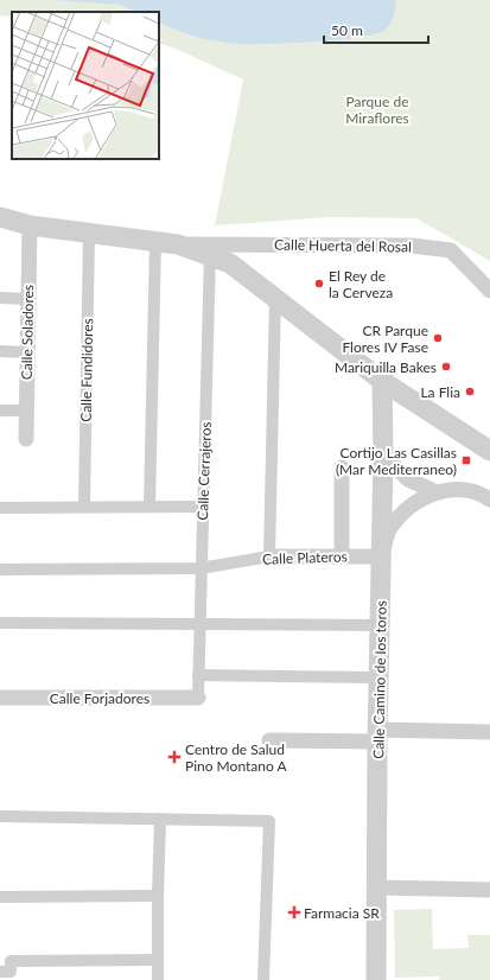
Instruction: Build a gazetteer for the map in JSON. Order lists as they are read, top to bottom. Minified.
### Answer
{"streets":{"street":["Calle Huerta del Rosal","Calle Soladores","Calle Fundidores","Calle Cerrajeros","Calle Plateros","Calle Camino de los toros","Calle Forjadores"]},"crossings":[["Calle Huerta del Rosal","Calle Cerrajeros"],["Calle Cerrajeros","Calle Plateros"],["Calle Cerrajeros","Calle Forjadores"],["Calle Plateros","Calle Camino de los toros"]],"parks":["Parque de Miraflores"],"places":{"other":["El Rey de la Cerveza","CR Parque Flores IV Fase","Mariquilla Bakes","La Flia"],"transit":["Cortijo Las Casillas (Mar Mediterraneo)"],"health":["Centro de Salud Pino Montano A","Farmacia SR"]},"scale_bar":"50 m"}
